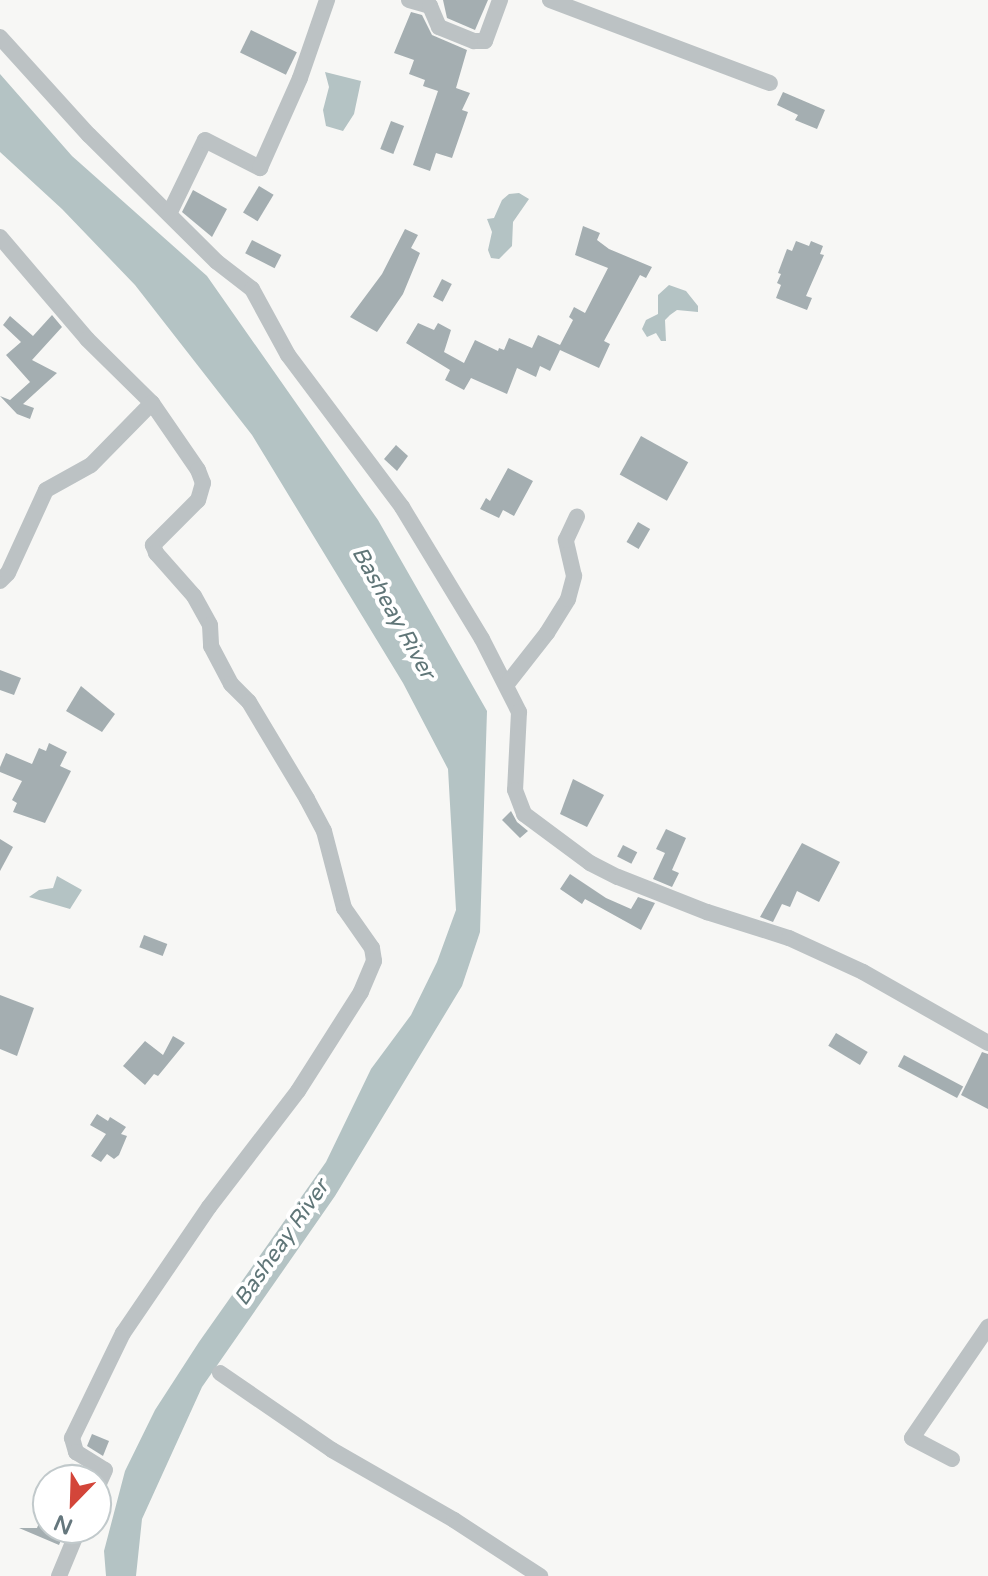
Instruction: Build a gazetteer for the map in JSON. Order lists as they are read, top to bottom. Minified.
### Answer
{"water":["Basheay River"],"north":"bottom left"}
